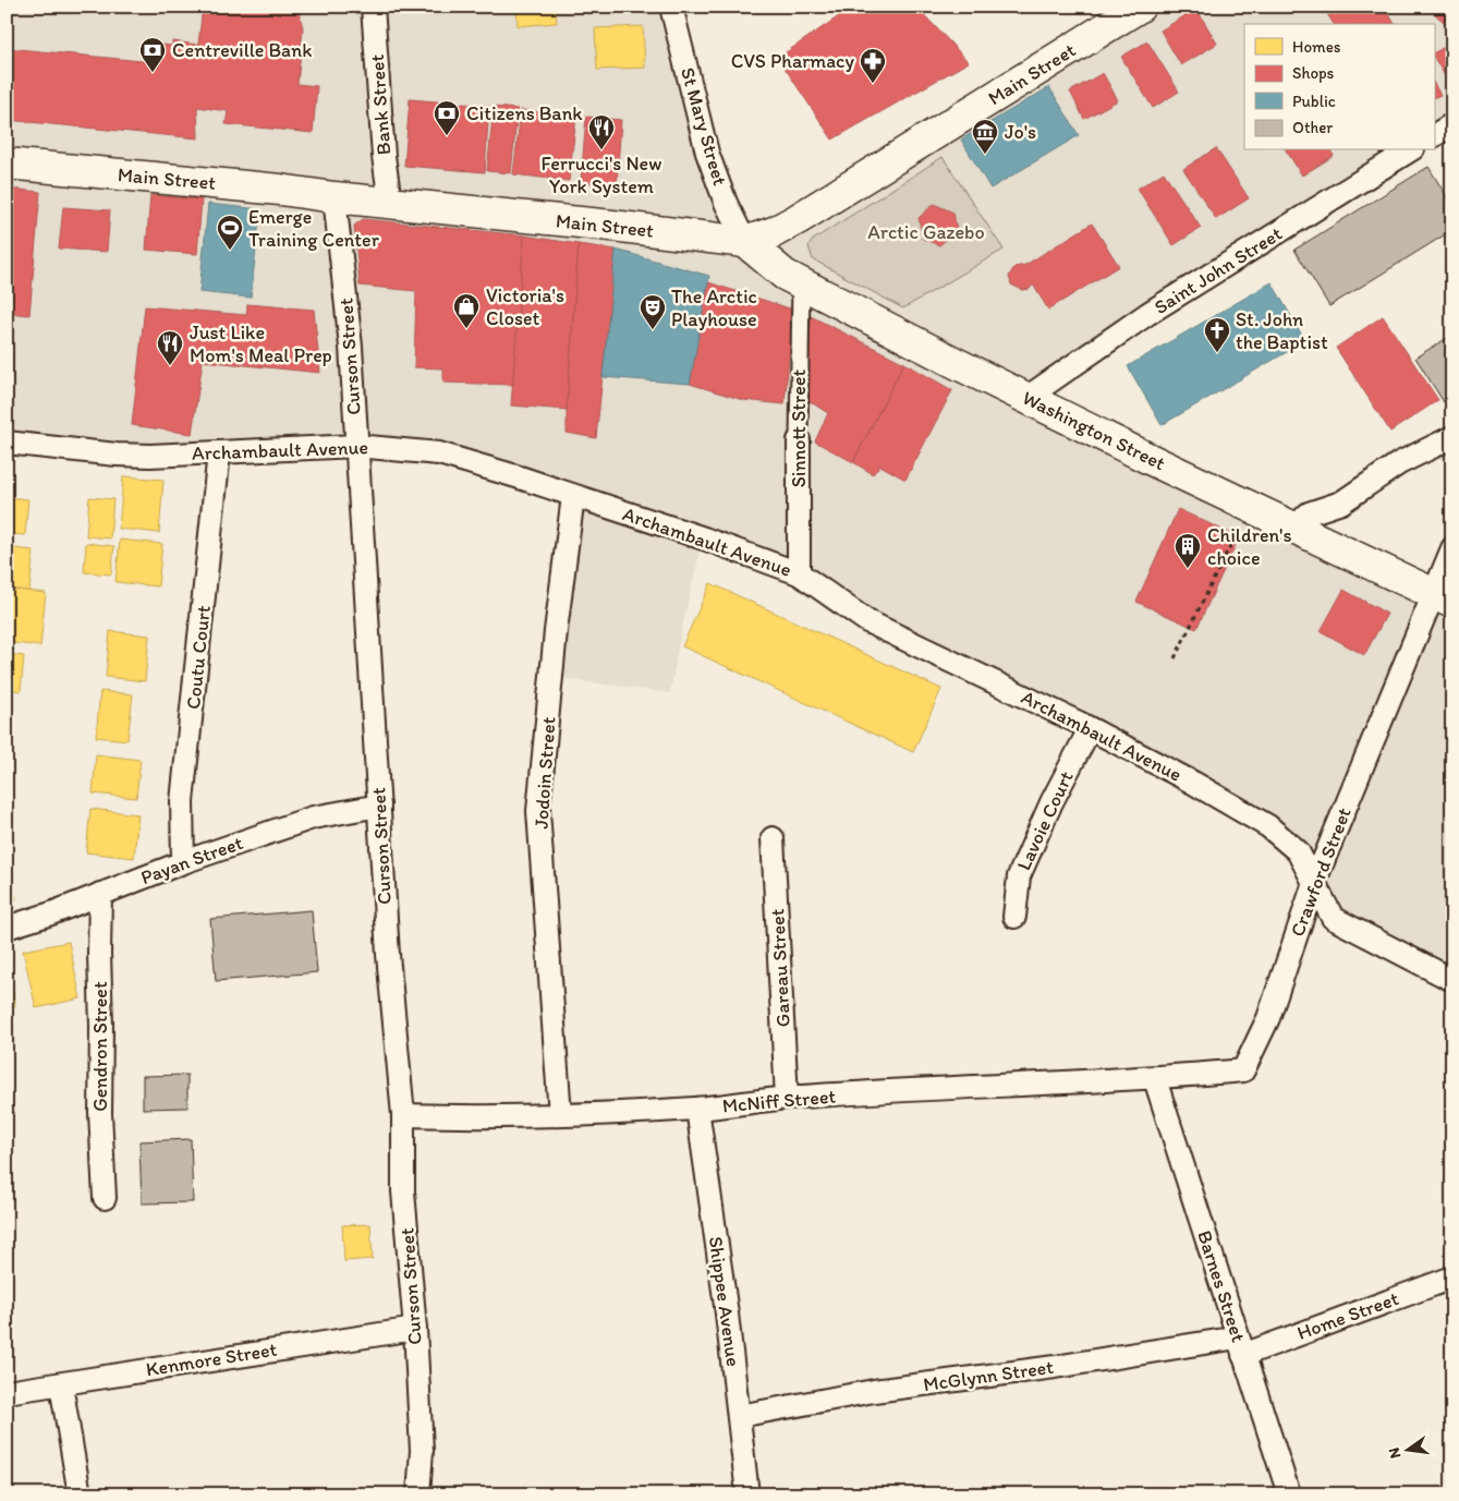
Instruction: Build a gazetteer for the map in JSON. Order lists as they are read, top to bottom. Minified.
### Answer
{"streets":{"main road":["Main Street","Washington Street"],"street":["Bank Street","St Mary Street","Saint John Street","Curson Street","Sinnott Street","Archambault Avenue","Coutu Court","Jodoin Street","Lavoie Court","Payan Street","Crawford Street","Gareau Street","Gendron Street","McNiff Street","Barnes Street","Shippee Avenue","Home Street","Kenmore Street","McGlynn Street"]},"crossings":[["Main Street","Bank Street"],["Main Street","St Mary Street"],["Main Street","Curson Street"],["Main Street","Washington Street"],["St Mary Street","Washington Street"],["Saint John Street","Washington Street"],["Curson Street","Archambault Avenue"],["Curson Street","Payan Street"],["Curson Street","McNiff Street"],["Curson Street","Kenmore Street"],["Sinnott Street","Washington Street"],["Sinnott Street","Archambault Avenue"],["Washington Street","Crawford Street"],["Archambault Avenue","Coutu Court"],["Archambault Avenue","Jodoin Street"],["Archambault Avenue","Lavoie Court"],["Archambault Avenue","Crawford Street"],["Coutu Court","Payan Street"],["Jodoin Street","McNiff Street"],["Payan Street","Gendron Street"],["Crawford Street","McNiff Street"],["Crawford Street","Barnes Street"],["Gareau Street","McNiff Street"],["McNiff Street","Barnes Street"],["McNiff Street","Shippee Avenue"],["Barnes Street","Home Street"],["Barnes Street","McGlynn Street"],["Shippee Avenue","McGlynn Street"],["Home Street","McGlynn Street"]],"parks":["Arctic Gazebo"],"places":{"bank":["Centreville Bank","Citizens Bank"],"pharmacy":["CVS Pharmacy"],"restaurant":["Ferrucci's New York System","Just Like Mom's Meal Prep"],"museum":["Jo's"],"sports":["Emerge Training Center"],"shop":["Victoria's Closet"],"theatre":["The Arctic Playhouse"],"church":["St. John the Baptist"],"building":["Children's choice"]},"legend":["Homes","Shops","Public","Other"],"north":"left"}
